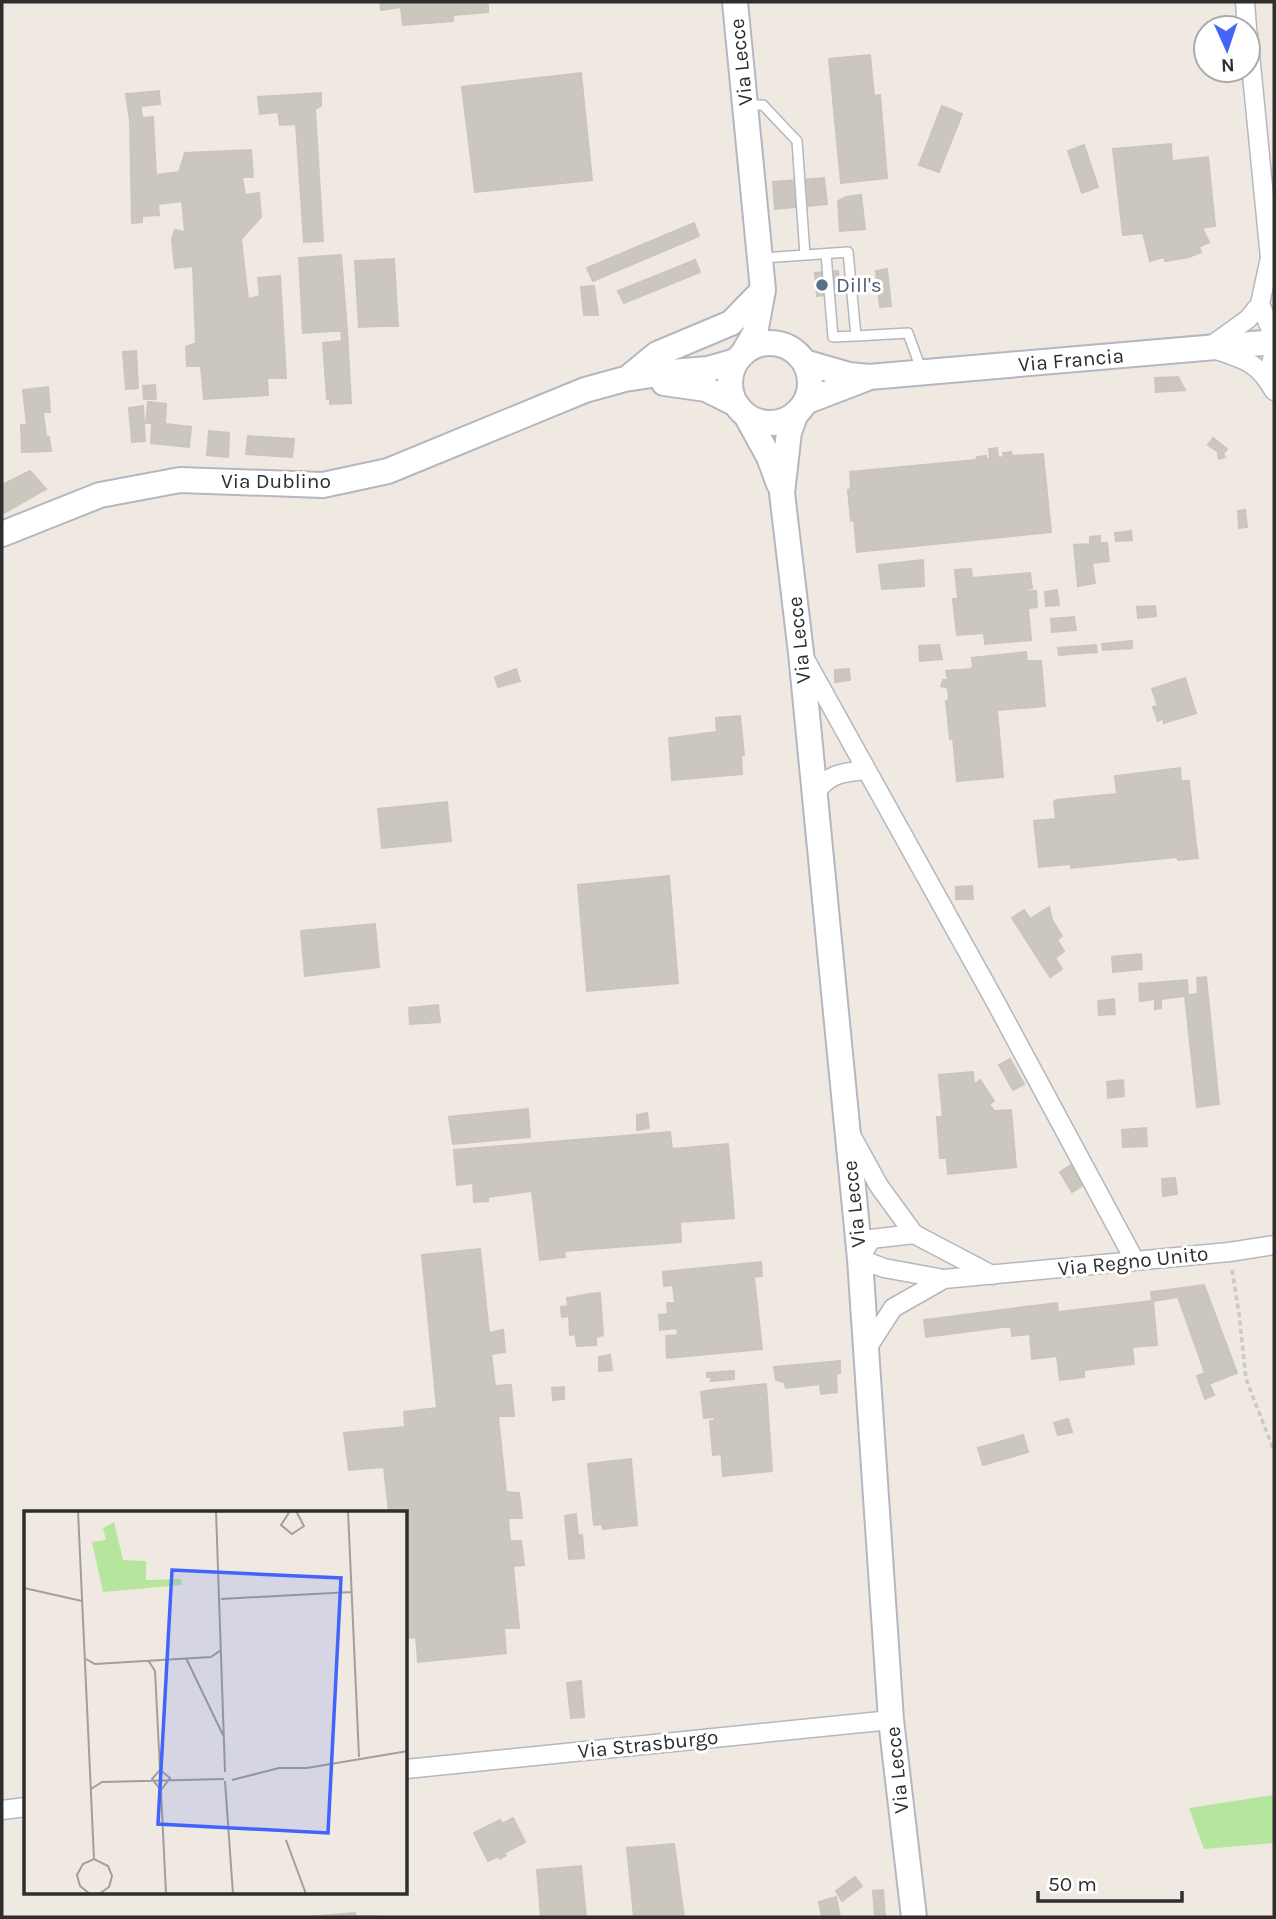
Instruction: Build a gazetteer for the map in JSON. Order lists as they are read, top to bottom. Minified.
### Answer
{"streets":{"main road":["Via Lecce","Via Francia","Via Dublino"],"street":["Via Regno Unito","Via Strasburgo"]},"crossings":[["Via Lecce","Via Dublino"],["Via Lecce","Via Strasburgo"]],"places":["Dill's"],"scale_bar":"50 m","north":"bottom"}
